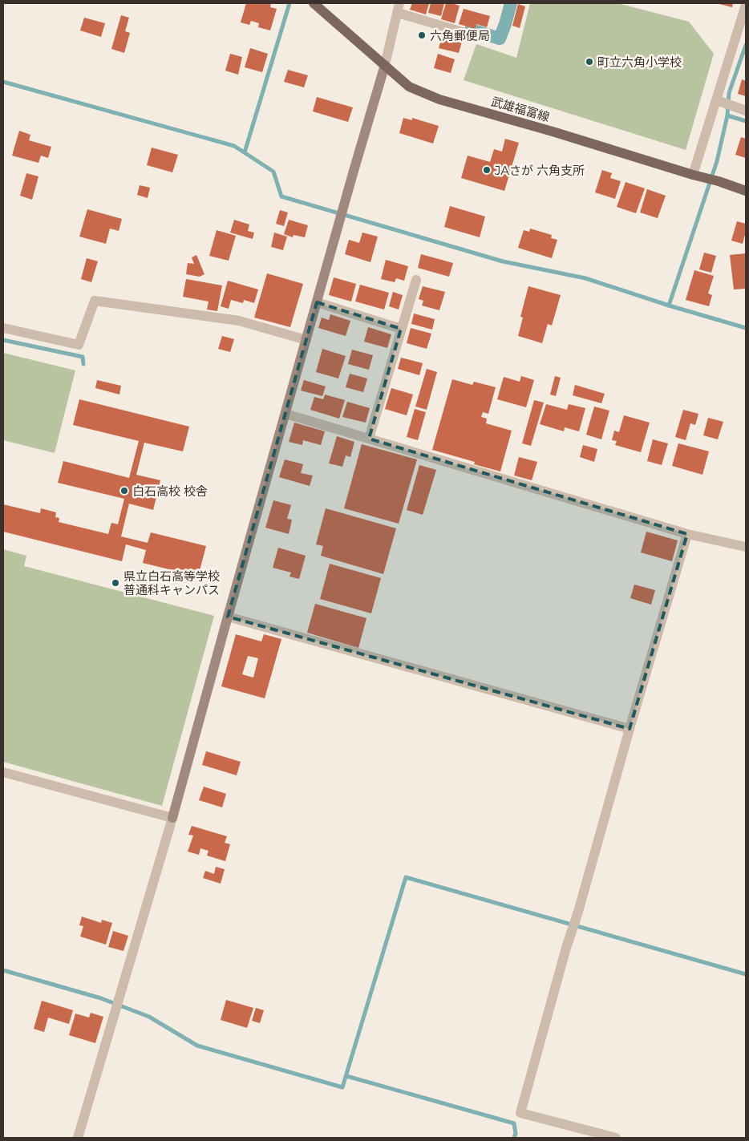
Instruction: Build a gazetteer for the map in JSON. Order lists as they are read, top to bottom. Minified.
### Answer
{"streets":{"main road":["武雄福富線"]},"places":["六角郵便局","町立六角小学校","JAさが 六角支所","白石高校 校舎","県立白石高等学校 普通科キャンパス"]}
